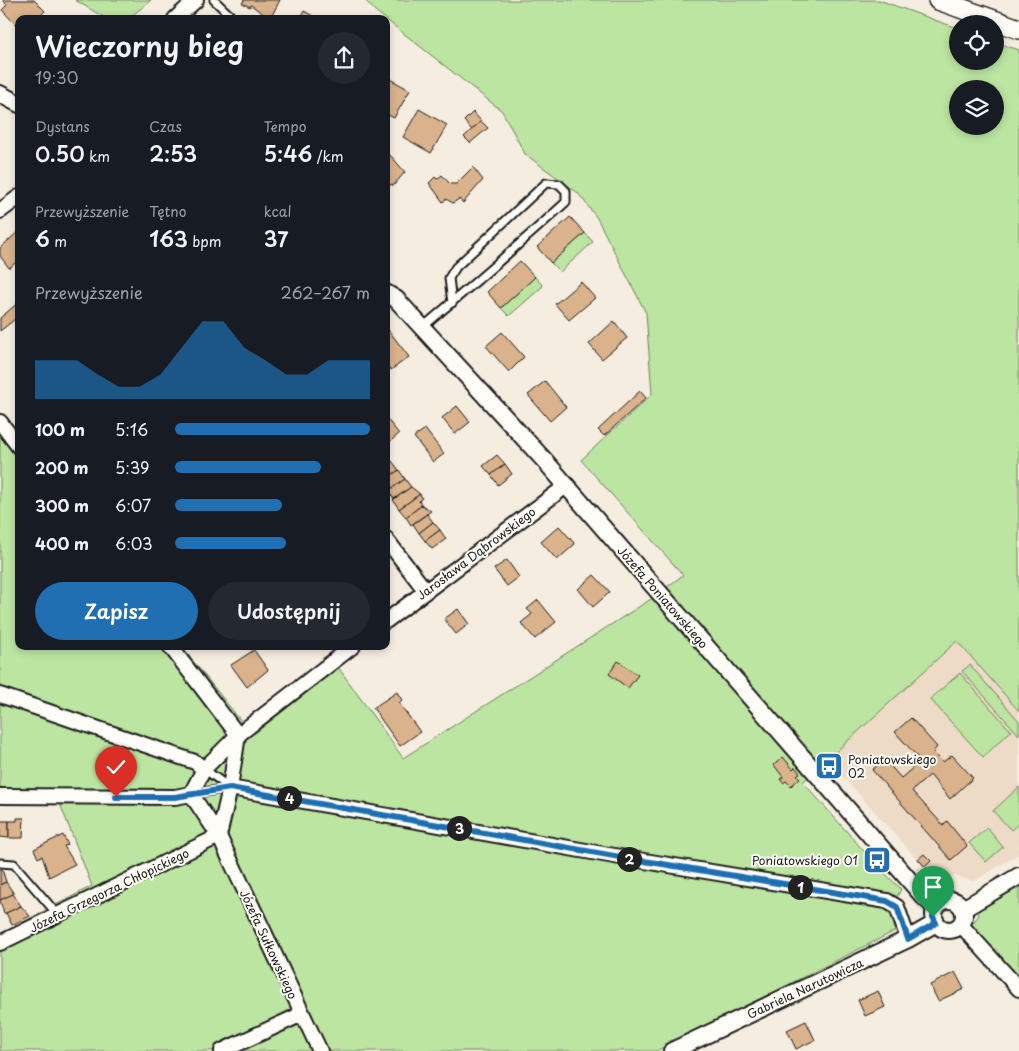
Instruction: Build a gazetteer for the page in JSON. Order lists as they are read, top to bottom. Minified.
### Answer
{"streets":{"street":["Jarosława Dąbrowskiego","Józefa Poniatowskiego","Józefa Grzegorza Chłopickiego","Józefa Sułkowskiego","Gabriela Narutowicza"]},"crossings":[["Jarosława Dąbrowskiego","Józefa Poniatowskiego"],["Józefa Poniatowskiego","Gabriela Narutowicza"],["Józefa Grzegorza Chłopickiego","Józefa Sułkowskiego"]],"places":{"bus stop":["Poniatowskiego 02","Poniatowskiego 01"]},"page":{"heading":["Wieczorny bieg","19:30"],"stats":[["Dystans","0.50 km"],["Czas","2:53"],["Tempo","5:46 /km"],["Przewyższenie","6 m"],["Tętno","163 bpm"],["kcal","37"]],"chart":["Przewyższenie","262–267 m"],"list":[{"name":"100 m","note":"5:16"},{"name":"200 m","note":"5:39"},{"name":"300 m","note":"6:07"},{"name":"400 m","note":"6:03"}],"buttons":["Zapisz","Udostępnij"],"pins":["4","3","2","1"]}}
